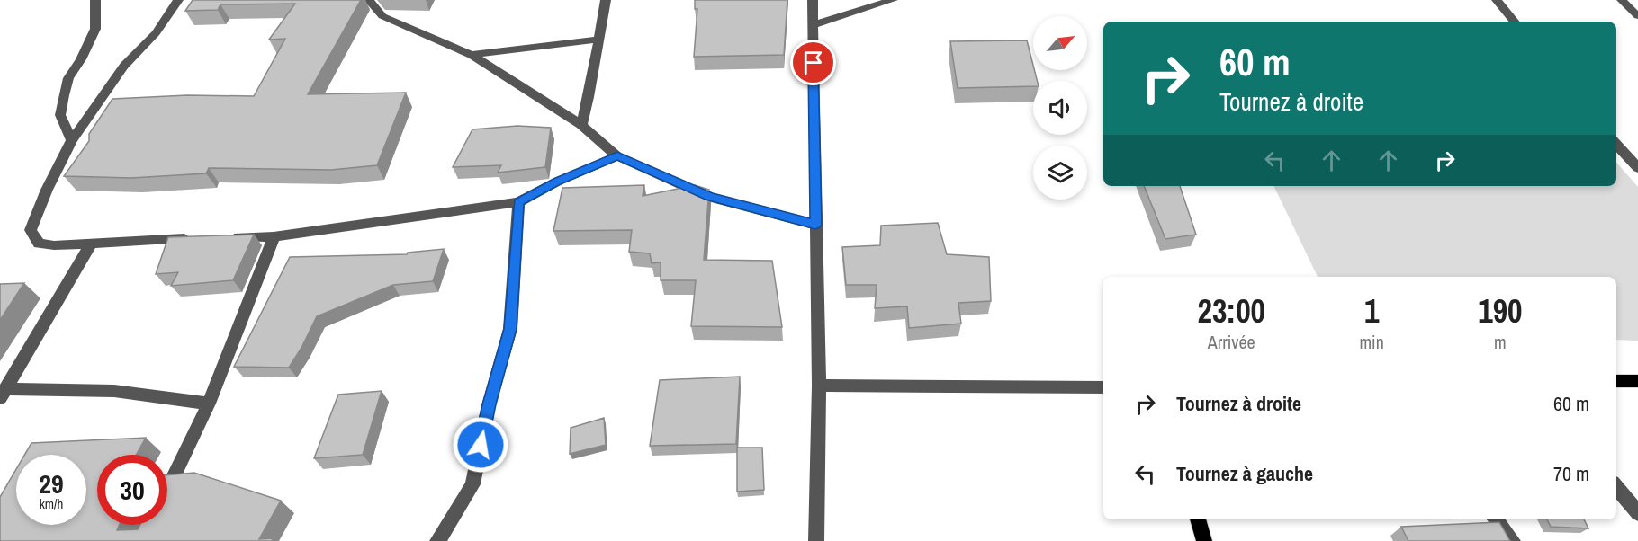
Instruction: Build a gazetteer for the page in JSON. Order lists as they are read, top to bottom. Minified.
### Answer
{"north":"top right","page":{"turn":["60 m","Tournez à droite"],"eta":["23:00","Arrivée","1","min","190","m"],"list":[{"name":"Tournez à droite","value":"60 m"},{"name":"Tournez à gauche","value":"70 m"}],"speed":"29 km/h","limit":"30"}}
